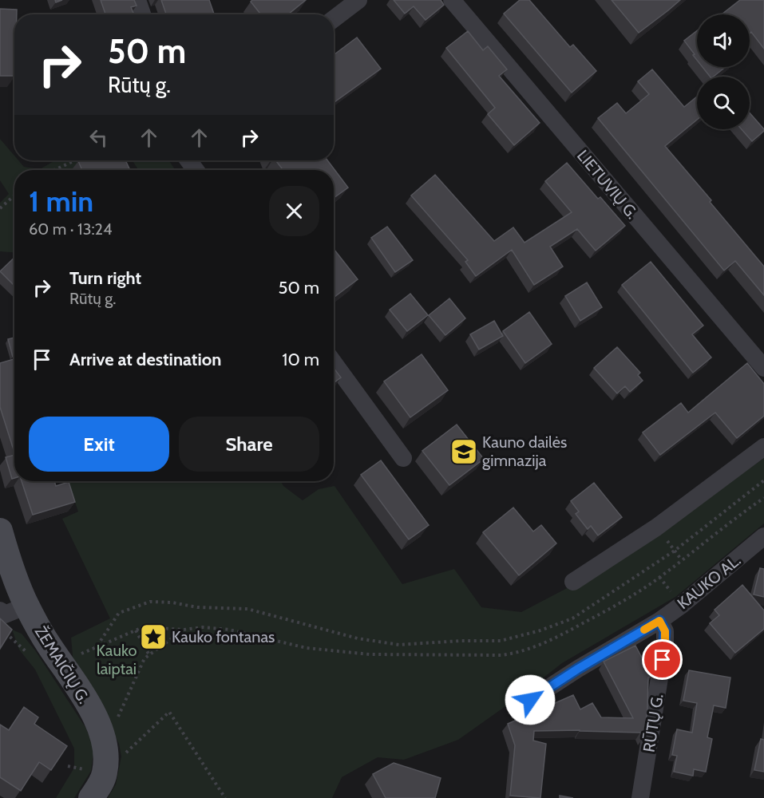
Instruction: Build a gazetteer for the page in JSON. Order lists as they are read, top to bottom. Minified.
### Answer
{"streets":{"street":["LIETUVIŲ G.","KAUKO AL.","ŽEMAIČIŲ G.","RŪTŲ G."]},"crossings":[["KAUKO AL.","RŪTŲ G."]],"parks":["Kauko laiptai"],"places":{"school or university":["Kauno dailės gimnazija"],"place":["Kauko fontanas"]},"page":{"turn":["50 m","Rūtų g."],"heading":["1 min","60 m · 13:24"],"list":[{"name":"Turn right","note":"Rūtų g.","value":"50 m"},{"name":"Arrive at destination","value":"10 m"}],"buttons":["Exit","Share"]}}
